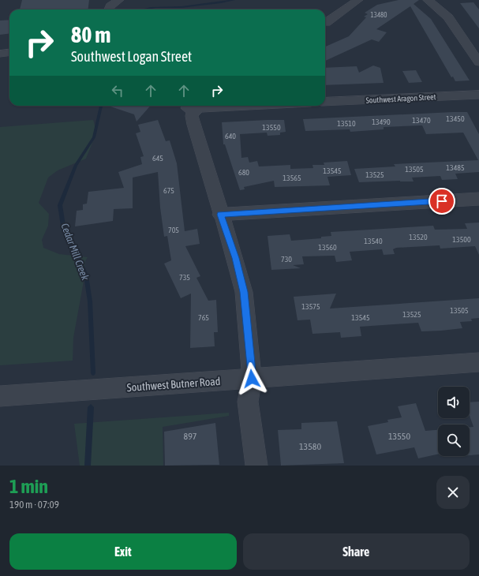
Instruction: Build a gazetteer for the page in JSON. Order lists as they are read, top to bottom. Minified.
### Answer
{"streets":{"street":["Southwest Aragon Street","Southwest Butner Road"]},"water":["Cedar Mill Creek"],"house_numbers":["13480","13450","13470","13490","13510","13550","640","645","13485","13505","13545","680","13525","13565","675","705","13520","13500","13540","13560","730","735","13575","13505","13525","765","13545","897","13550","13580"],"page":{"turn":["80 m","Southwest Logan Street"],"heading":["1 min","190 m · 07:09"],"buttons":["Exit","Share"]}}
